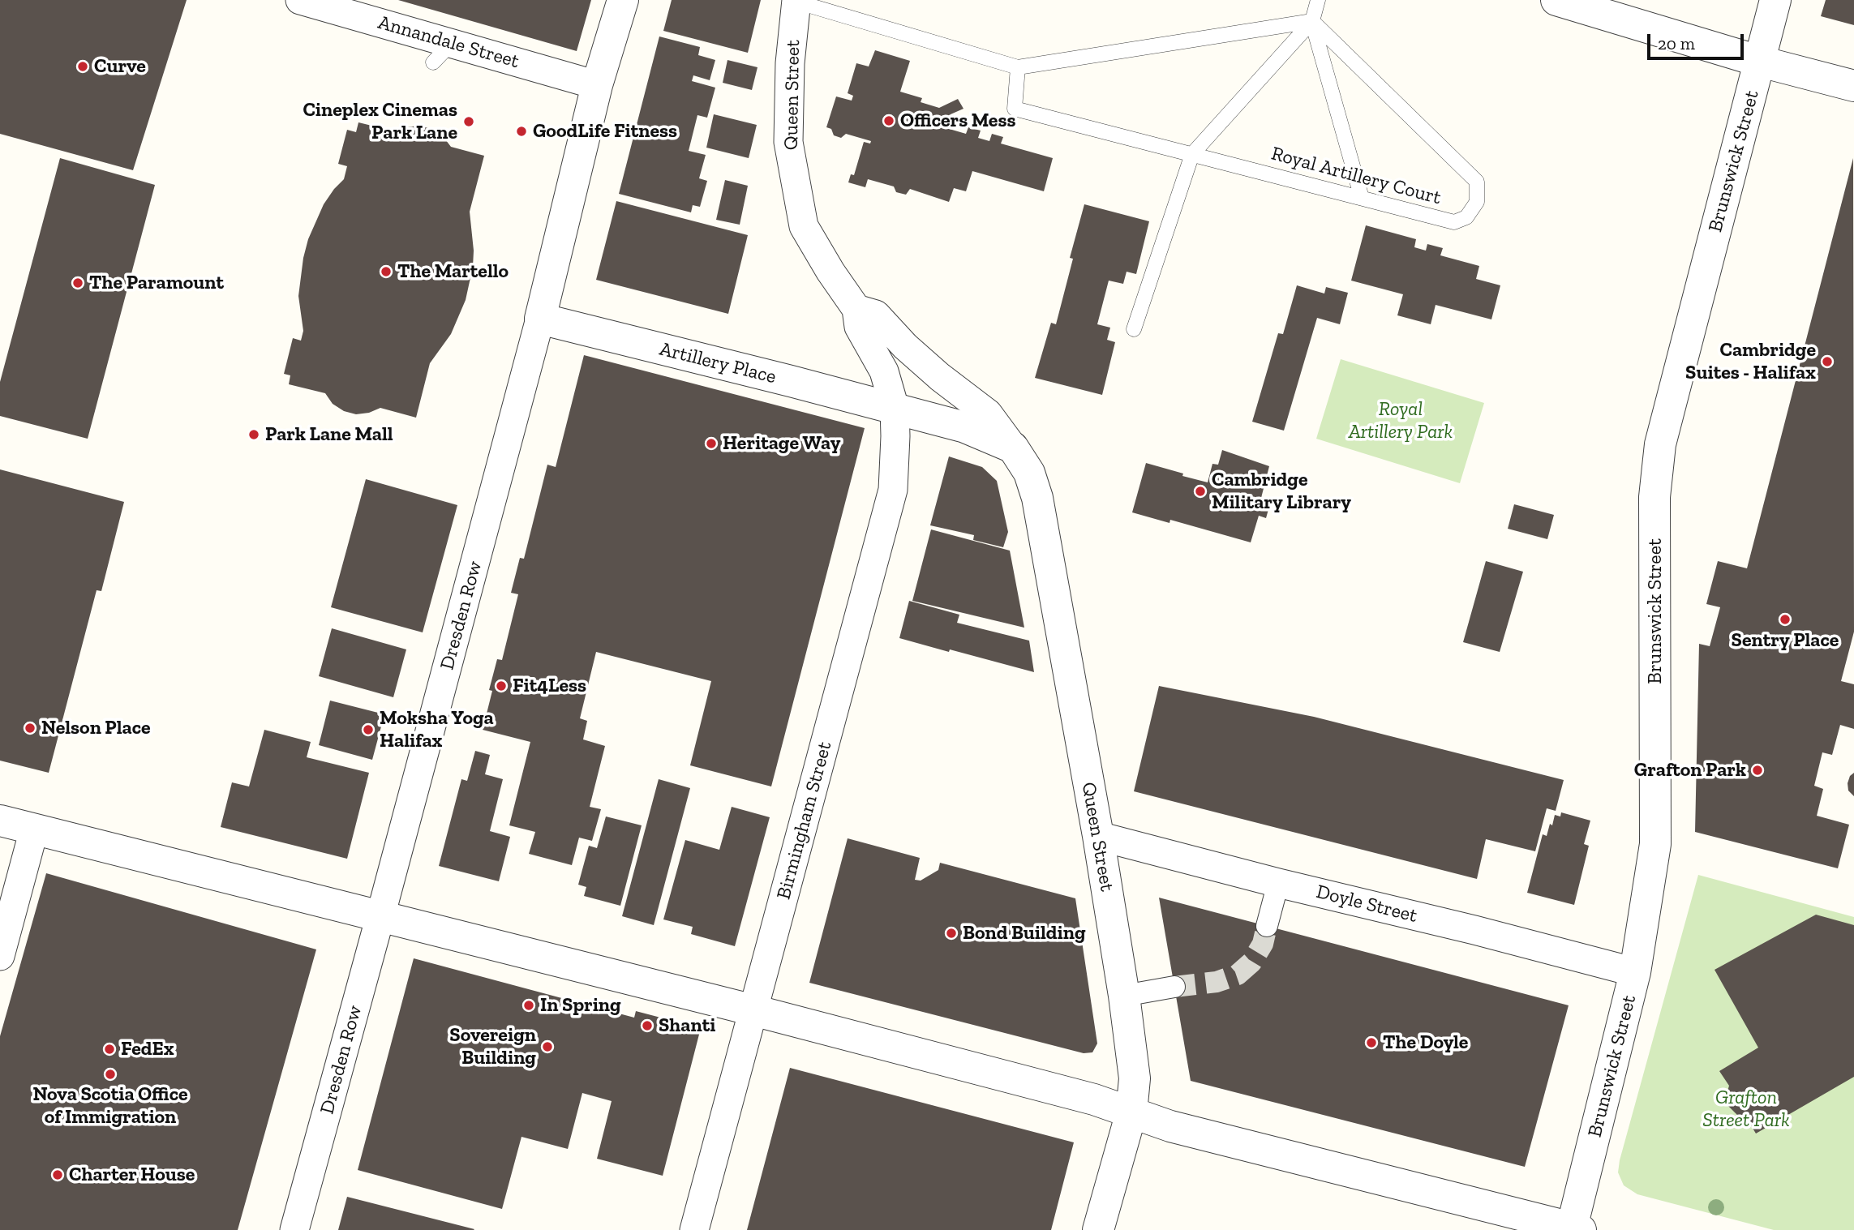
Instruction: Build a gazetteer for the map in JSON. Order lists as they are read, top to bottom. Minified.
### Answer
{"streets":{"street":["Annandale Street","Queen Street","Brunswick Street","Artillery Place","Dresden Row","Birmingham Street","Doyle Street"],"lane":["Royal Artillery Court"]},"crossings":[["Annandale Street","Dresden Row"],["Queen Street","Artillery Place"],["Queen Street","Birmingham Street"],["Queen Street","Doyle Street"],["Brunswick Street","Doyle Street"],["Artillery Place","Dresden Row"],["Artillery Place","Birmingham Street"]],"parks":["Royal Artillery Park","Grafton Street Park"],"places":["Curve","Officers Mess","Cineplex Cinemas Park Lane","GoodLife Fitness","The Martello","The Paramount","Cambridge Suites - Halifax","Park Lane Mall","Heritage Way","Cambridge Military Library","Sentry Place","Fit4Less","Nelson Place","Moksha Yoga Halifax","Grafton Park","Bond Building","In Spring","Shanti","The Doyle","Sovereign Building","FedEx","Nova Scotia Office of Immigration","Charter House"],"scale_bar":"20 m"}
